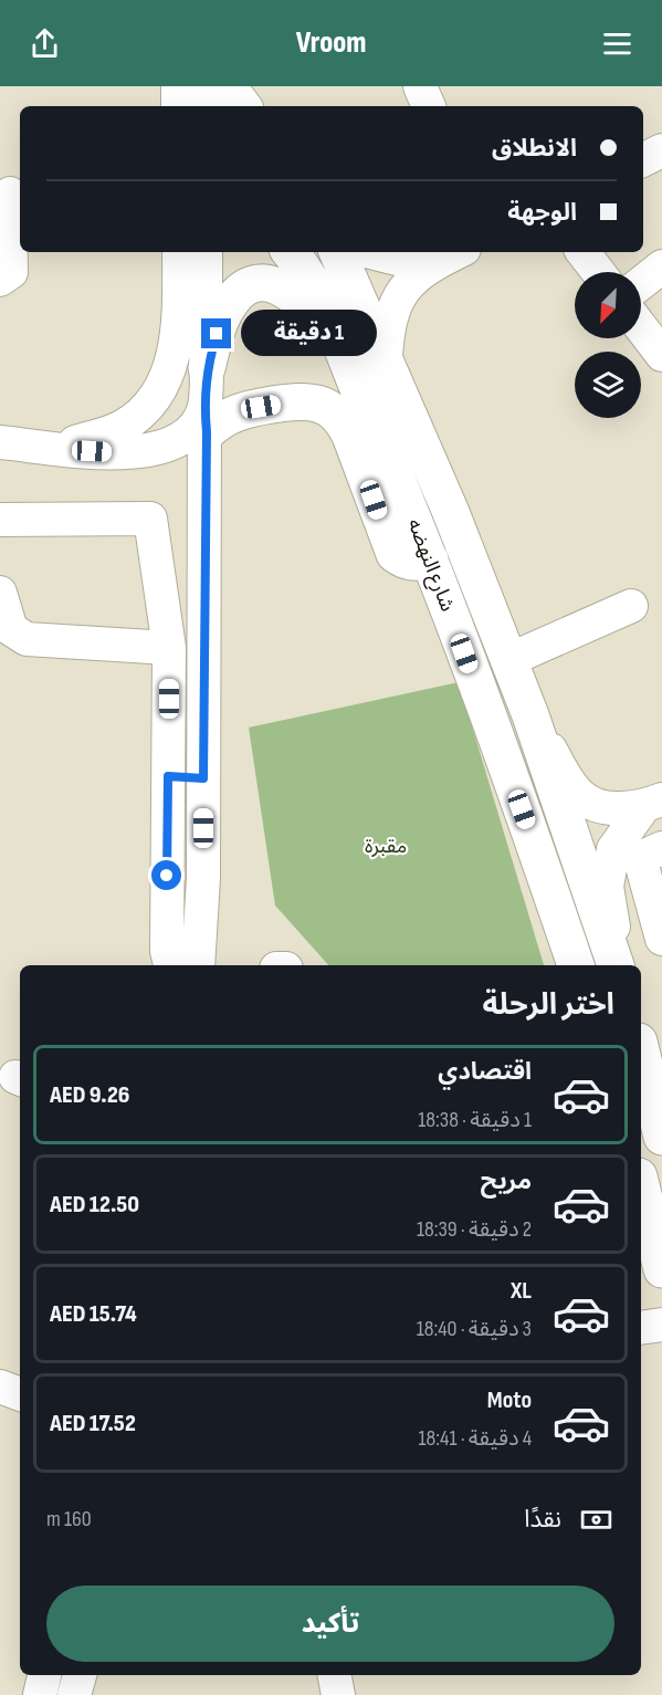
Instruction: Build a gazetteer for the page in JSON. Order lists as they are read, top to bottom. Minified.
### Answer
{"streets":{"main road":["شارع النهضه"]},"parks":["مقبرة"],"north":"bottom left","page":{"header":"Vroom","banner":["الانطلاق","الوجهة"],"bubble":"1 دقيقة","heading":"اختر الرحلة","list":[{"name":"اقتصادي","note":"1 دقيقة · 18:38","value":"AED 9.26"},{"name":"مريح","note":"2 دقيقة · 18:39","value":"AED 12.50"},{"name":"XL","note":"3 دقيقة · 18:40","value":"AED 15.74"},{"name":"Moto","note":"4 دقيقة · 18:41","value":"AED 17.52"}],"pay":["نقدًا","160 m"],"buttons":"تأكيد"}}
